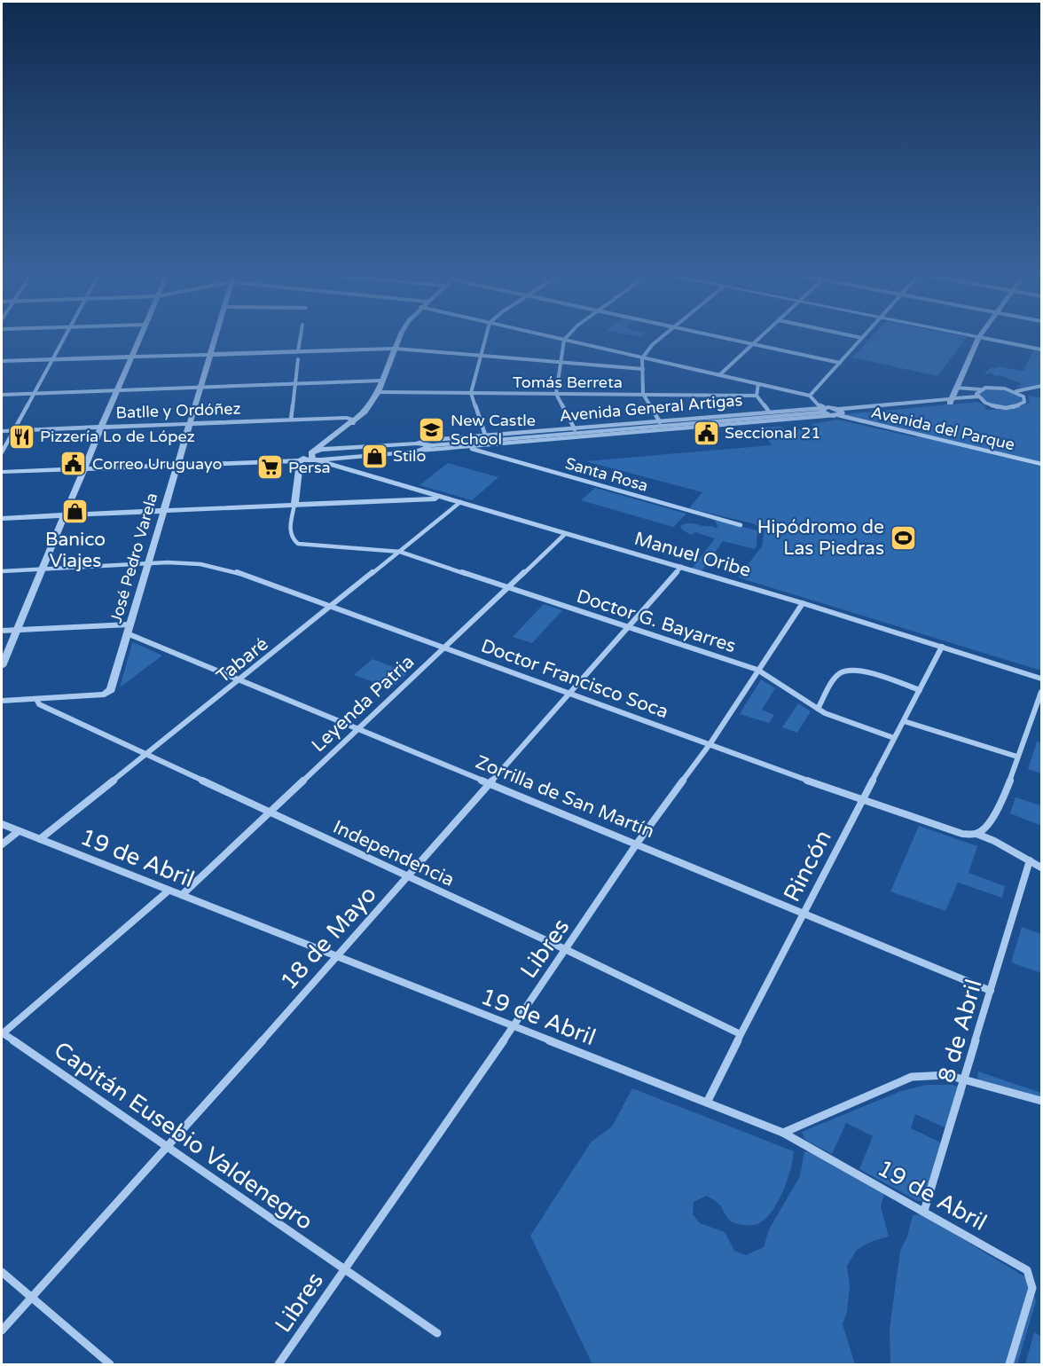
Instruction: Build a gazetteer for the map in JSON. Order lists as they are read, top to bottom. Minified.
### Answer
{"streets":{"street":["Tomás Berreta","Batlle y Ordóñez","Avenida del Parque","Santa Rosa","Manuel Oribe","José Pedro Varela","Doctor G. Bayarres","Tabaré","Doctor Francisco Soca","Leyenda Patria","Zorrilla de San Martín","Independencia","19 de Abril","Rincón","18 de Mayo","Libres","8 de Abril","Capitán Eusebio Valdenegro"]},"crossings":[["Tomás Berreta","Batlle y Ordóñez"],["Batlle y Ordóñez","José Pedro Varela"],["Manuel Oribe","Tabaré"],["Manuel Oribe","Leyenda Patria"],["Manuel Oribe","Rincón"],["Manuel Oribe","18 de Mayo"],["Manuel Oribe","Libres"],["José Pedro Varela","Doctor Francisco Soca"],["José Pedro Varela","Zorrilla de San Martín"],["José Pedro Varela","Independencia"],["Doctor G. Bayarres","Tabaré"],["Doctor G. Bayarres","Leyenda Patria"],["Doctor G. Bayarres","Rincón"],["Doctor G. Bayarres","18 de Mayo"],["Doctor G. Bayarres","Libres"],["Tabaré","Doctor Francisco Soca"],["Tabaré","Zorrilla de San Martín"],["Tabaré","Independencia"],["Tabaré","19 de Abril"],["Doctor Francisco Soca","Leyenda Patria"],["Doctor Francisco Soca","Rincón"],["Doctor Francisco Soca","18 de Mayo"],["Doctor Francisco Soca","Libres"],["Doctor Francisco Soca","8 de Abril"],["Leyenda Patria","Zorrilla de San Martín"],["Leyenda Patria","Independencia"],["Leyenda Patria","19 de Abril"],["Zorrilla de San Martín","Rincón"],["Zorrilla de San Martín","18 de Mayo"],["Zorrilla de San Martín","Libres"],["Zorrilla de San Martín","8 de Abril"],["Independencia","Rincón"],["Independencia","18 de Mayo"],["Independencia","Libres"],["19 de Abril","Rincón"],["19 de Abril","18 de Mayo"],["19 de Abril","Libres"],["19 de Abril","8 de Abril"],["18 de Mayo","Capitán Eusebio Valdenegro"],["Libres","Capitán Eusebio Valdenegro"]],"places":{"school or university":["New Castle School"],"public building":["Seccional 21","Correo Uruguayo"],"restaurant":["Pizzería Lo de López"],"shop":["Stilo","Banico Viajes"],"supermarket":["Persa"],"sports":["Hipódromo de Las Piedras"]}}
